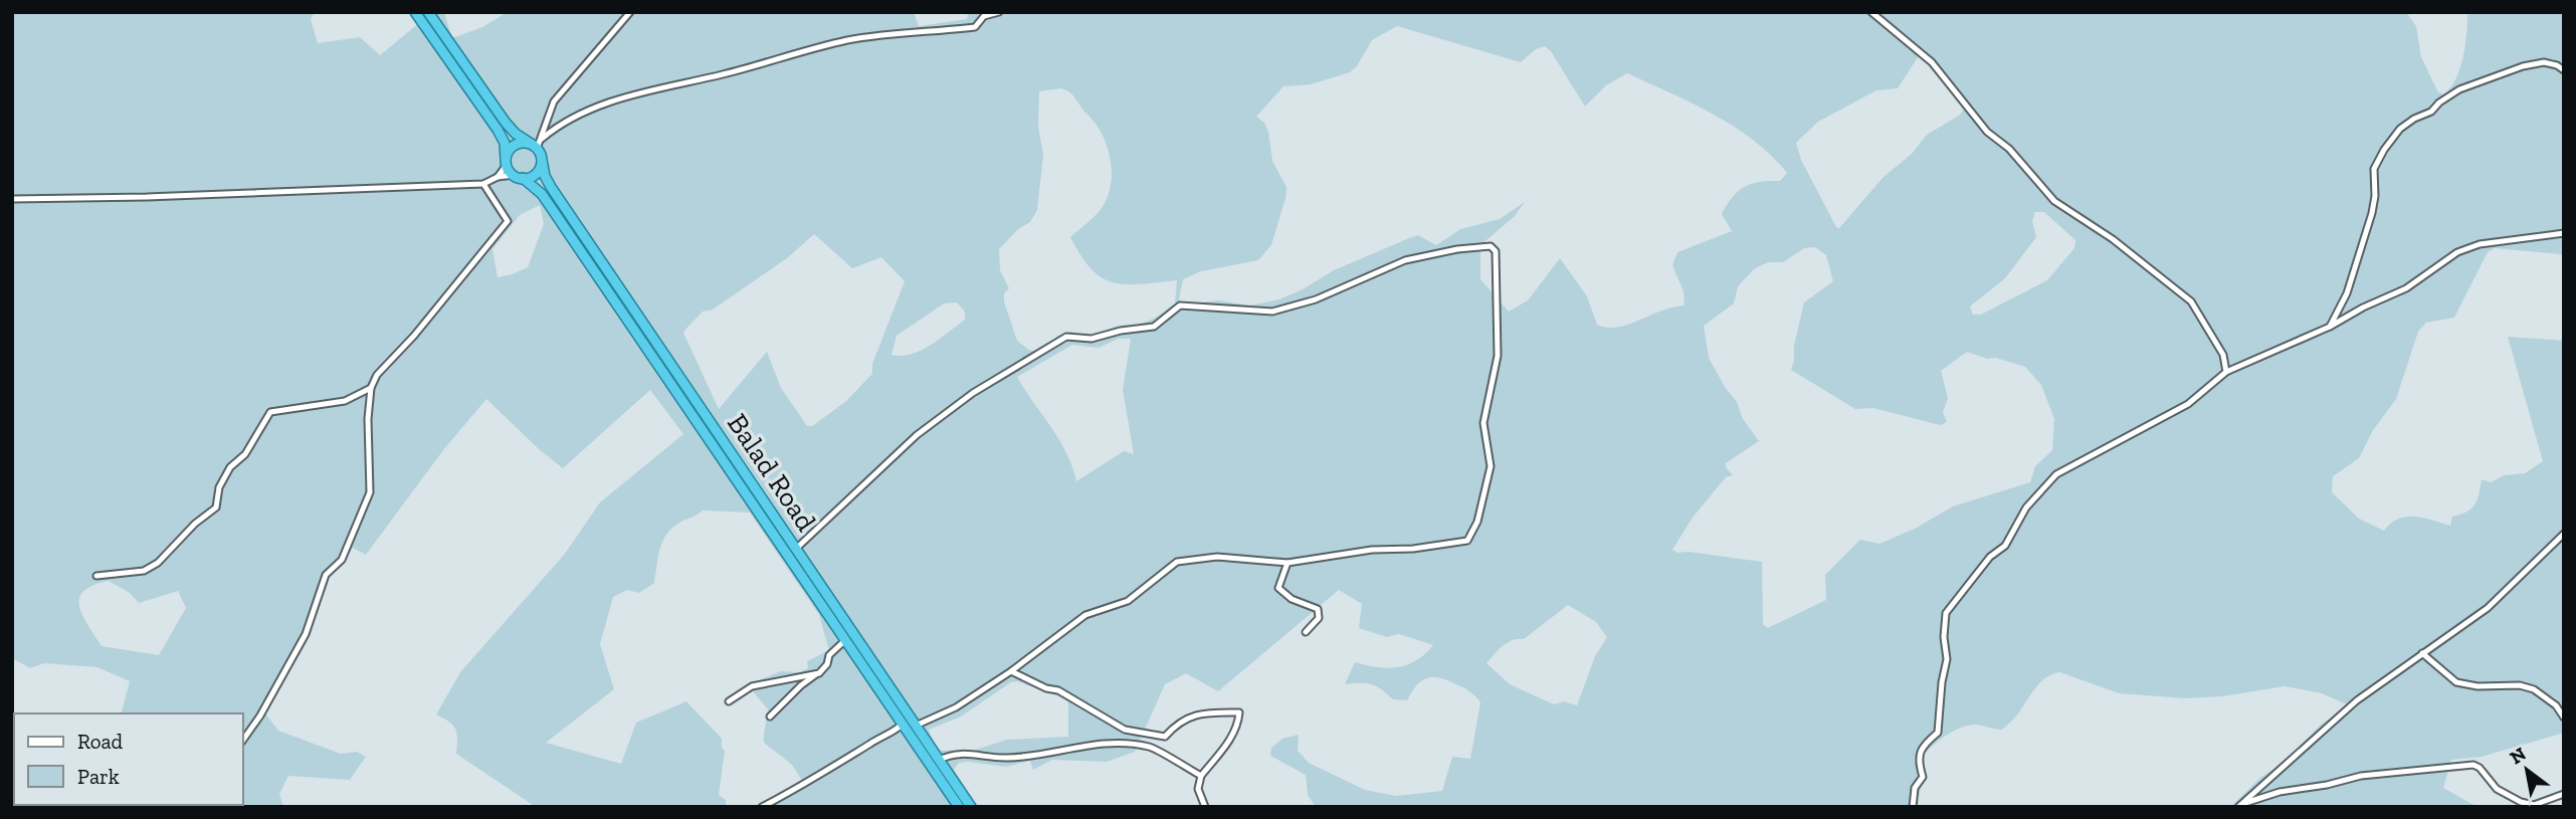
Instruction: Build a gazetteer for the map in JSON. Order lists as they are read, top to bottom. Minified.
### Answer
{"streets":{"highway":["Balad Road"]},"legend":["Road","Park"],"north":"top left"}
